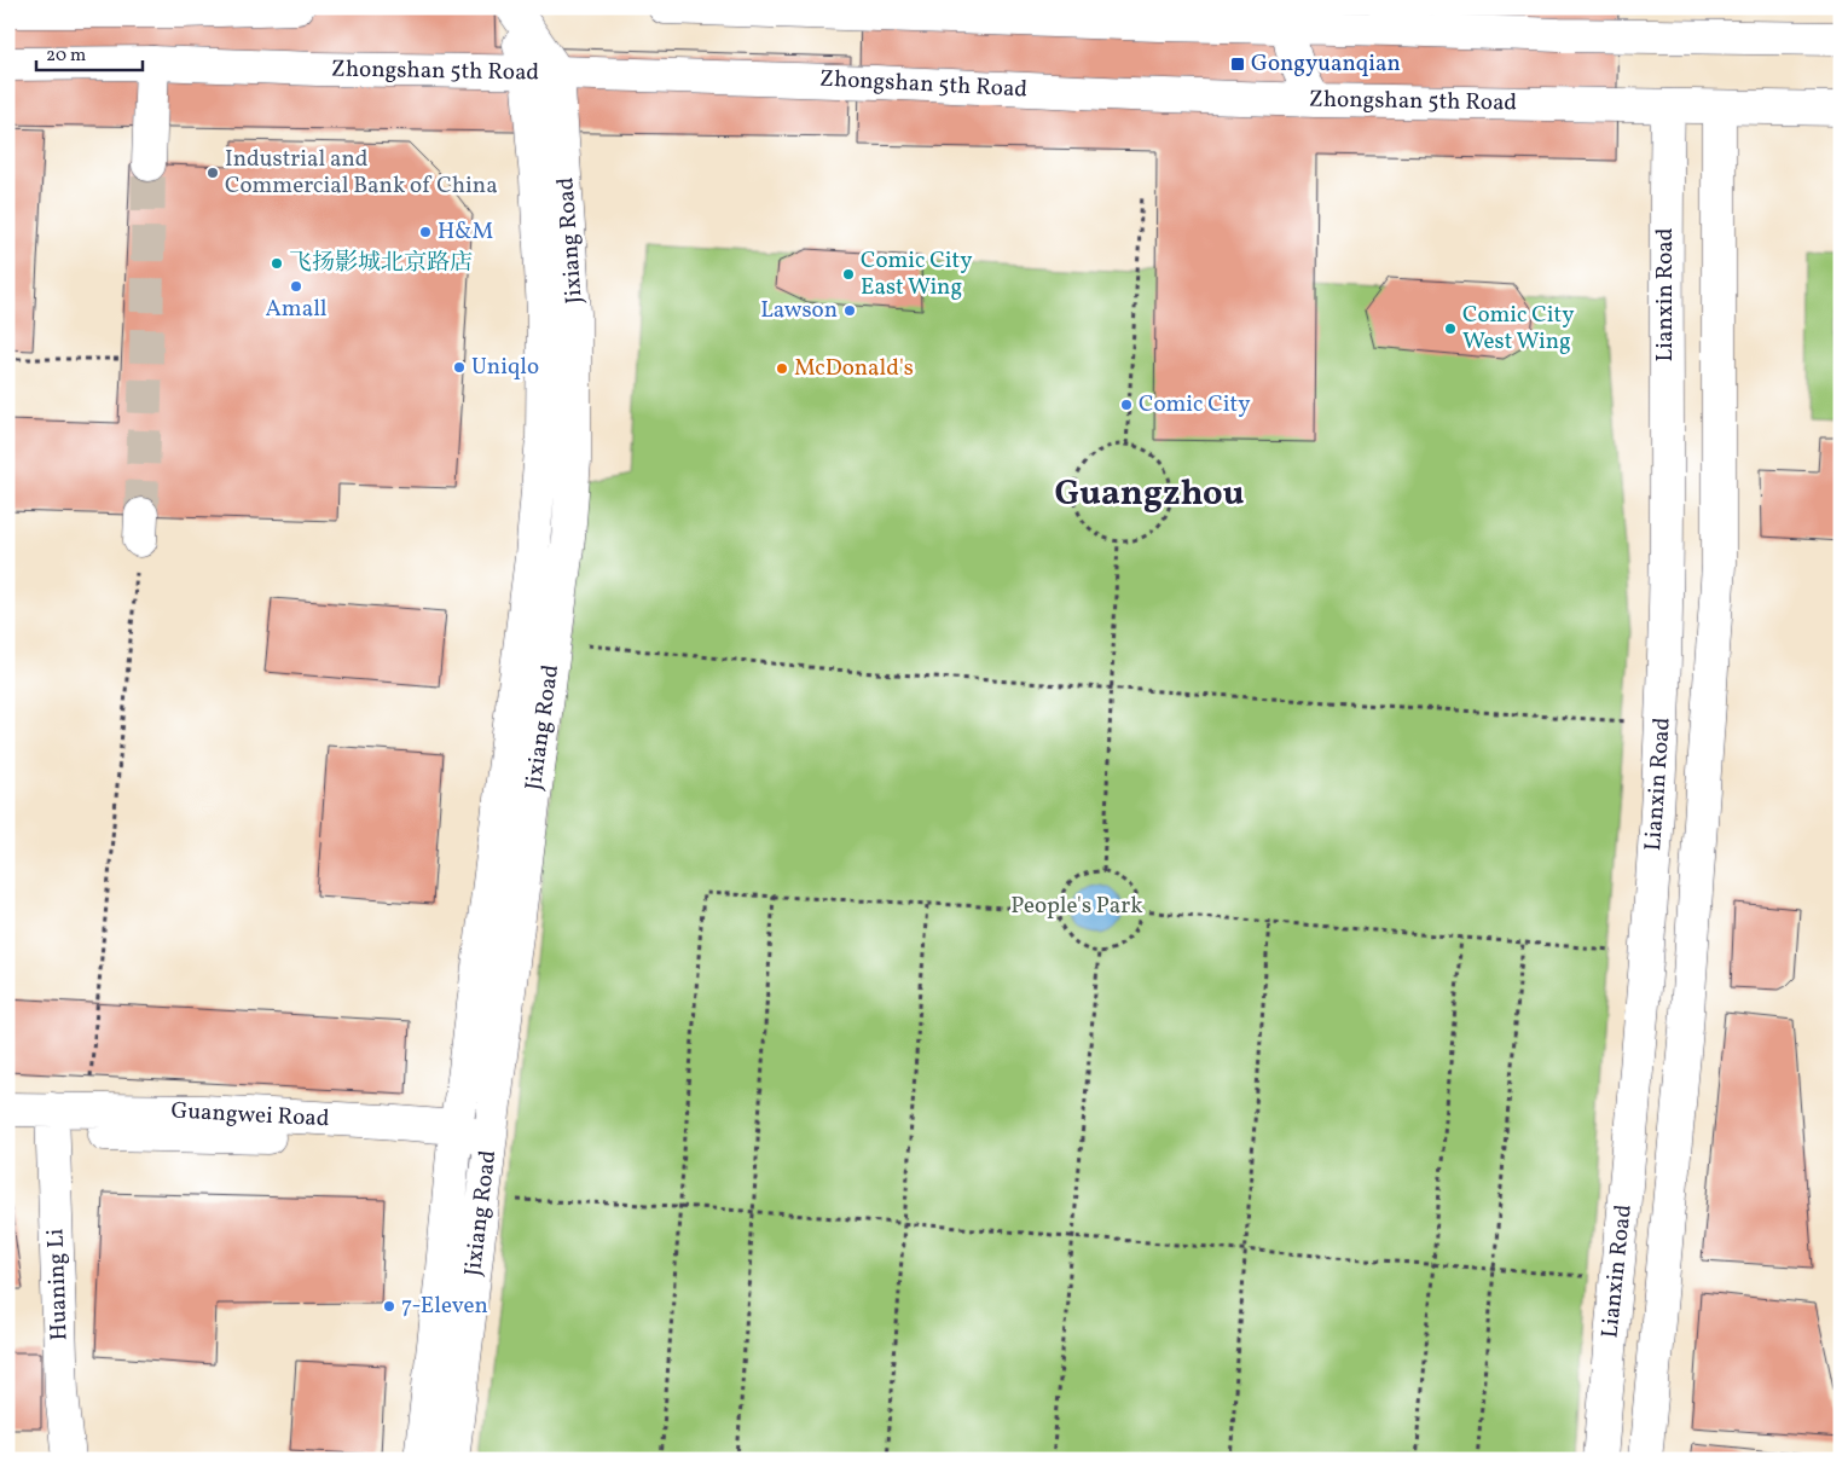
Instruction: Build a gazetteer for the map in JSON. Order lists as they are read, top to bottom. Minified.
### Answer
{"streets":{"street":["Zhongshan 5th Road","Jixiang Road","Lianxin Road","Guangwei Road","Huaning Li"]},"crossings":[["Zhongshan 5th Road","Jixiang Road"],["Zhongshan 5th Road","Lianxin Road"],["Jixiang Road","Guangwei Road"],["Guangwei Road","Huaning Li"]],"districts":["Guangzhou"],"parks":["People's Park"],"places":{"transit":["Gongyuanqian"],"other":["Industrial and Commercial Bank of China","H&M","飞扬影城北京路店","Comic City East Wing","Amall","Lawson","Comic City West Wing","Uniqlo","McDonald's","Comic City","7-Eleven"]},"scale_bar":"20 m"}
